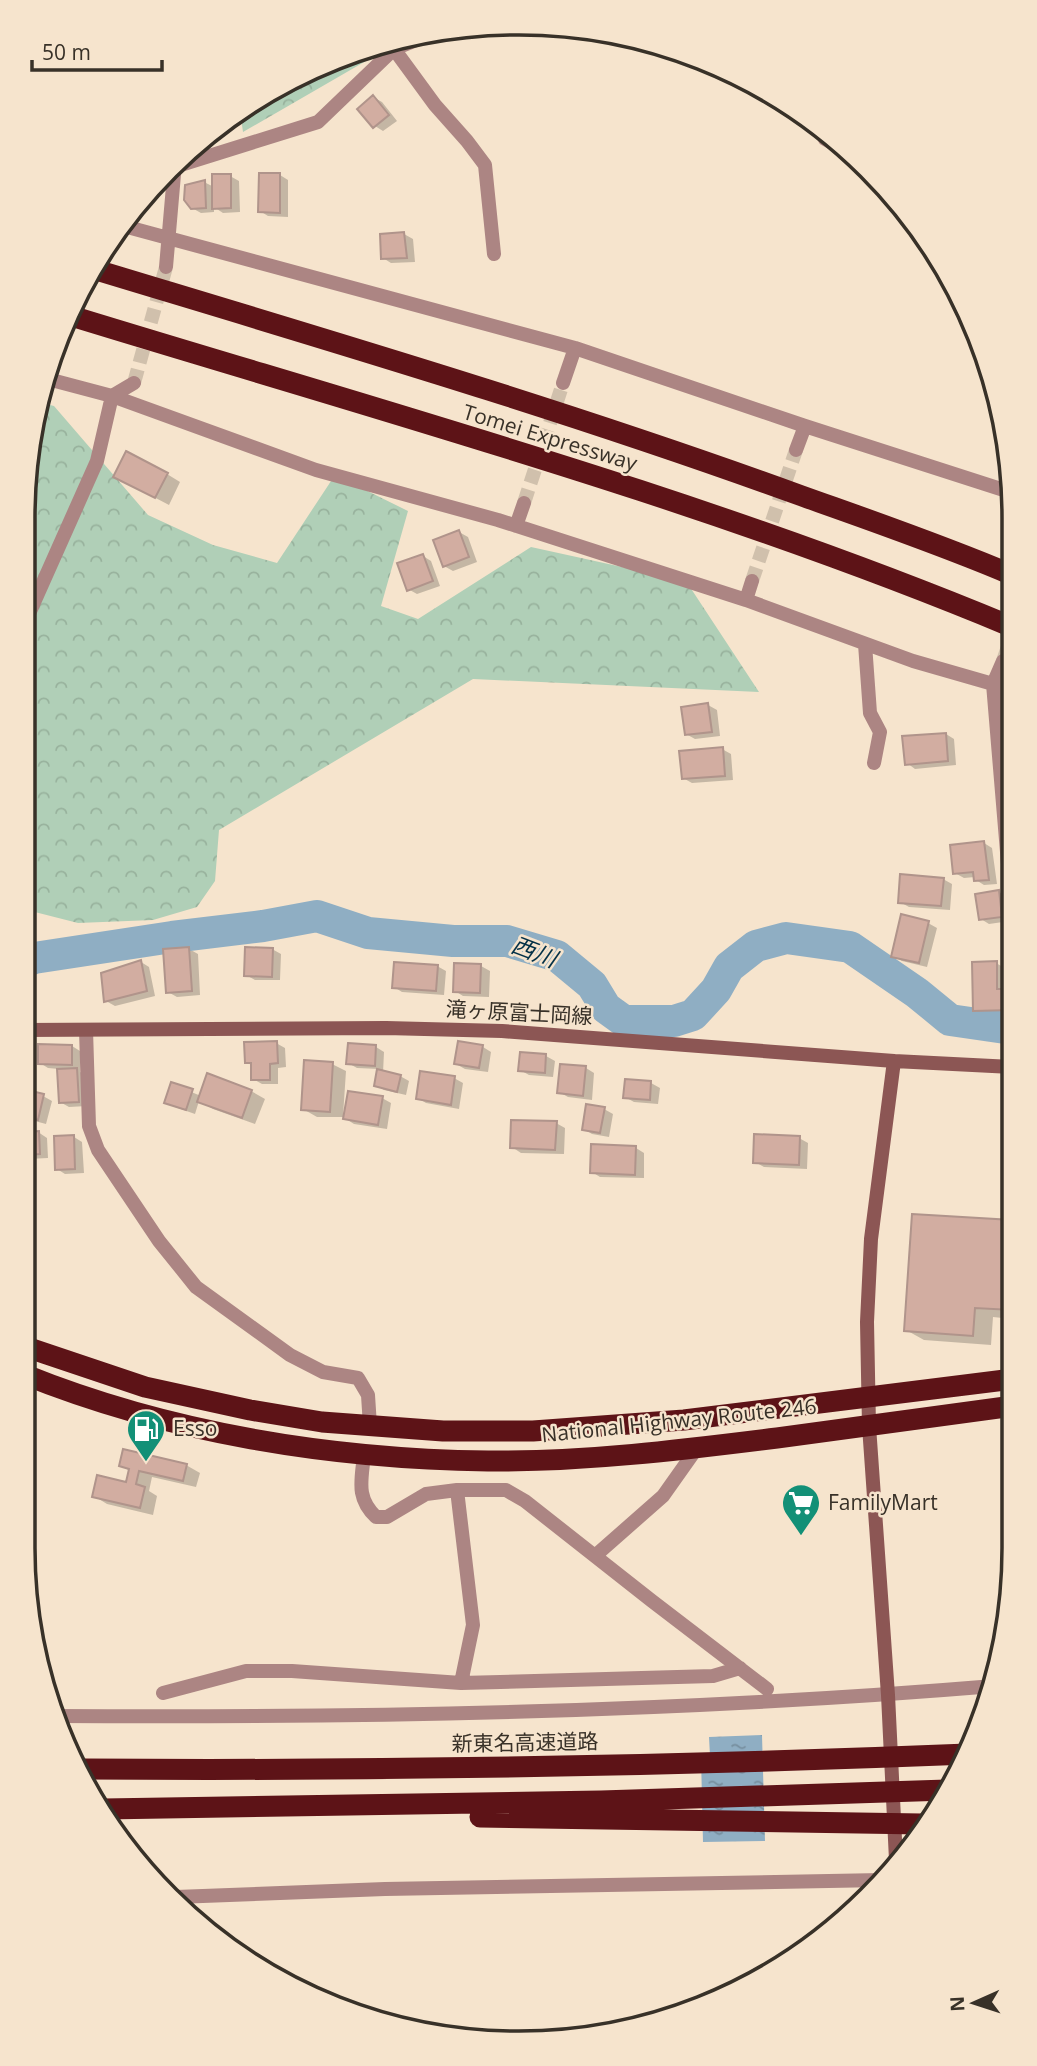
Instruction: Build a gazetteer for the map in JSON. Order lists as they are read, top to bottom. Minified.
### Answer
{"streets":{"highway":["Tomei Expressway","National Highway Route 246","新東名高速道路"],"main road":["滝ヶ原富士岡線"]},"water":["西川"],"places":{"fuel station":["Esso"],"supermarket":["FamilyMart"]},"scale_bar":"50 m","north":"left"}
